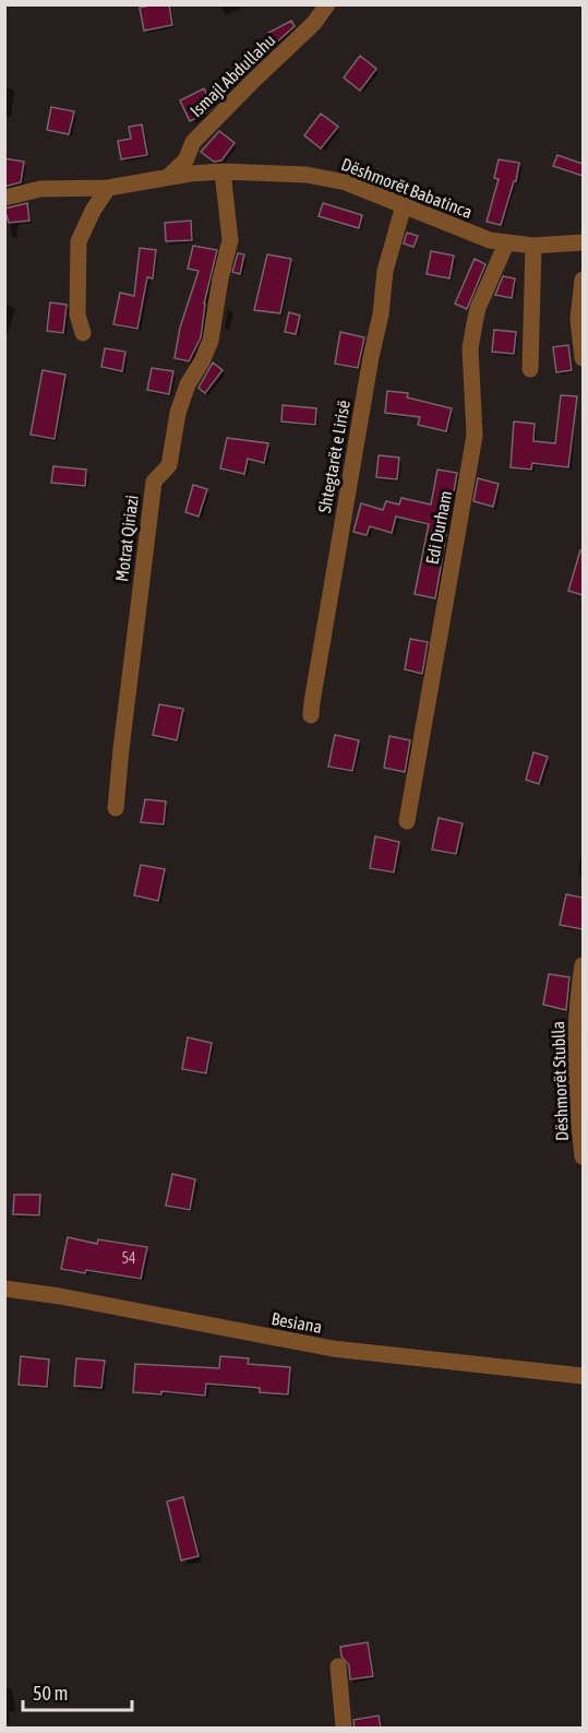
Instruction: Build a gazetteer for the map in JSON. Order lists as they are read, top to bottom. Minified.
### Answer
{"streets":{"street":["Ismajl Abdullahu","Dëshmorët Babatinca","Shtegtarët e Lirisë","Edi Durham","Motrat Qiriazi","Dëshmorët Stublla","Besiana"]},"crossings":[["Ismajl Abdullahu","Dëshmorët Babatinca"],["Dëshmorët Babatinca","Shtegtarët e Lirisë"],["Dëshmorët Babatinca","Edi Durham"],["Dëshmorët Babatinca","Motrat Qiriazi"]],"house_numbers":["54"],"scale_bar":"50 m"}
